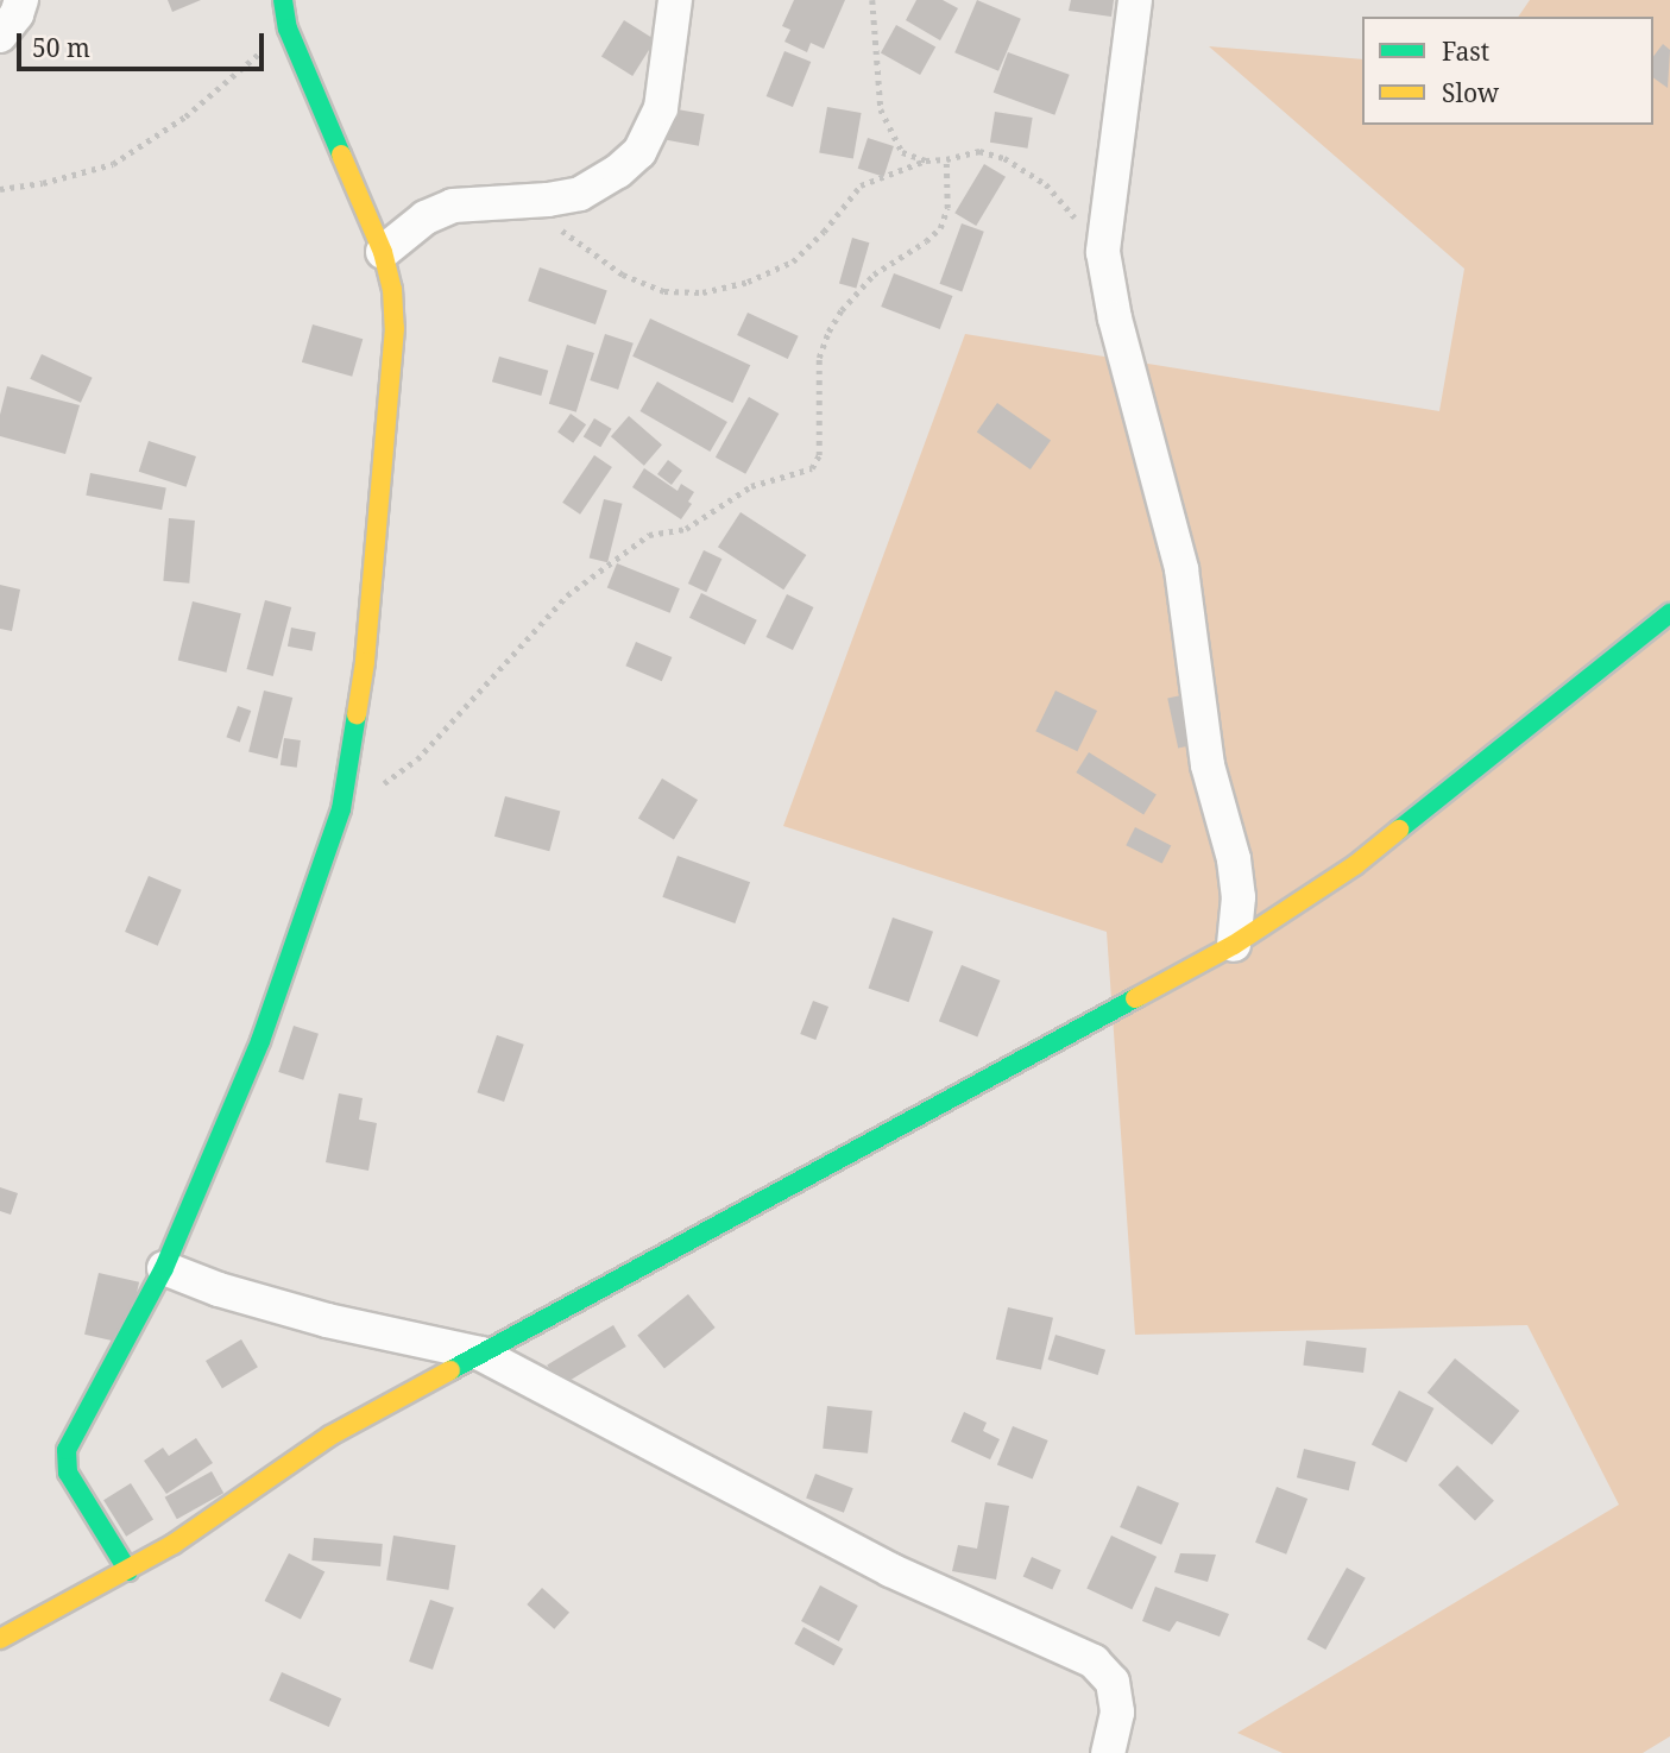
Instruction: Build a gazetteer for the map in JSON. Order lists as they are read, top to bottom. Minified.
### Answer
{"legend":["Fast","Slow"],"scale_bar":"50 m"}
